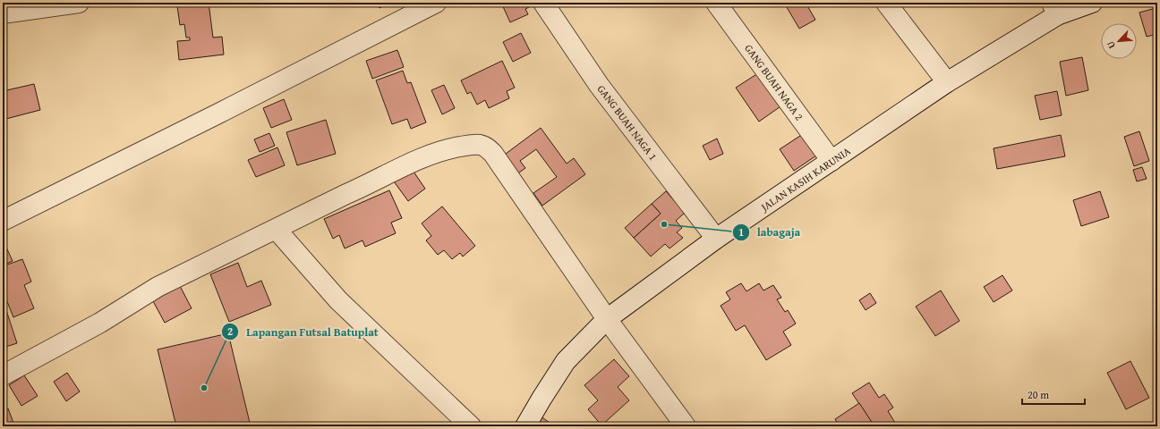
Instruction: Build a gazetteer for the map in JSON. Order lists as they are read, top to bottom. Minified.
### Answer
{"streets":{"street":["GANG BUAH NAGA 2","GANG BUAH NAGA 1","JALAN KASIH KARUNIA"]},"crossings":[["GANG BUAH NAGA 2","JALAN KASIH KARUNIA"],["GANG BUAH NAGA 1","JALAN KASIH KARUNIA"]],"places":["labagaja","Lapangan Futsal Batuplat"],"scale_bar":"20 m","north":"bottom left"}
